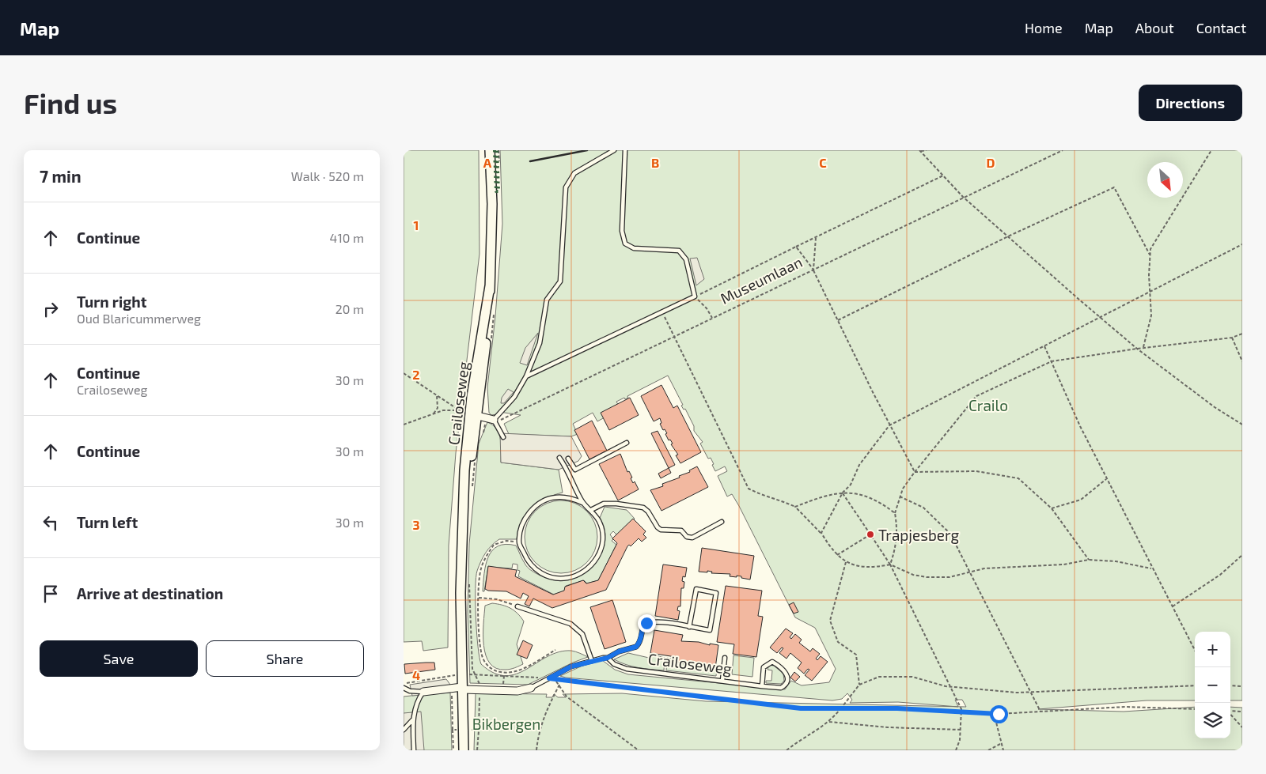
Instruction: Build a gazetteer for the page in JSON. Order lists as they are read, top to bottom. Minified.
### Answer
{"streets":{"main road":["Crailoseweg"],"path":["Museumlaan"]},"parks":["Crailo","Bikbergen"],"places":["Trapjesberg"],"north":"bottom right","page":{"header":"Map","nav":["Home","Map","About","Contact"],"buttons":["Directions",["Save","Share"]],"title":"Find us","heading":["7 min","Walk · 520 m"],"list":[["Continue","410 m"],["Turn right","Oud Blaricummerweg","20 m"],["Continue","Crailoseweg","30 m"],["Continue","30 m"],["Turn left","30 m"],"Arrive at destination"],"map_buttons":["+","−"]},"grid":{"columns":["A","B","C","D"],"rows":["1","2","3","4"]}}
